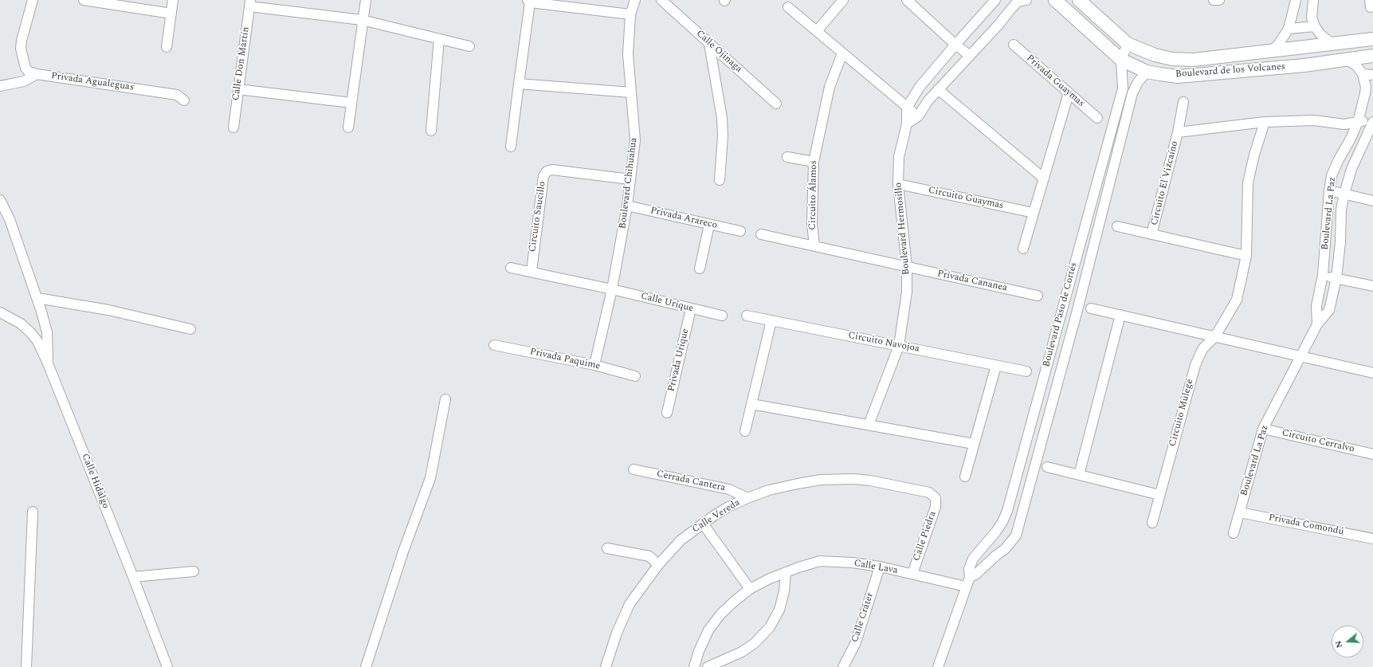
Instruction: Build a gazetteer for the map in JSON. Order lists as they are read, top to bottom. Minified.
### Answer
{"streets":{"street":["Calle Ojinaga","Calle Don Martín","Boulevard de los Volcanes","Privada Guaymas","Privada Agualeguas","Boulevard Chihuahua","Circuito El Vizcaíno","Circuito Álamos","Circuito Guaymas","Boulevard La Paz","Circuito Saucillo","Privada Arareco","Boulevard Hermosillo","Privada Cananea","Calle Urique","Boulevard Paso de Cortés","Circuito Navojoa","Privada Paquime","Privada Urique","Circuito Mulegé","Circuito Cerralvo","Calle Hidalgo","Cerrada Cantera","Calle Vereda","Privada Comondú","Calle Piedra","Calle Lava","Calle Cráter"]},"crossings":[["Boulevard de los Volcanes","Boulevard Paso de Cortés"],["Boulevard Chihuahua","Circuito Saucillo"],["Boulevard Chihuahua","Privada Arareco"],["Boulevard Chihuahua","Calle Urique"],["Boulevard Chihuahua","Privada Paquime"],["Circuito El Vizcaíno","Boulevard La Paz"],["Circuito Guaymas","Boulevard Hermosillo"],["Boulevard La Paz","Circuito Cerralvo"],["Boulevard La Paz","Privada Comondú"],["Boulevard Hermosillo","Privada Cananea"],["Boulevard Hermosillo","Circuito Navojoa"],["Calle Urique","Privada Urique"],["Boulevard Paso de Cortés","Calle Lava"],["Cerrada Cantera","Calle Vereda"],["Calle Vereda","Calle Piedra"],["Calle Piedra","Calle Lava"],["Calle Lava","Calle Cráter"]],"north":"left"}
